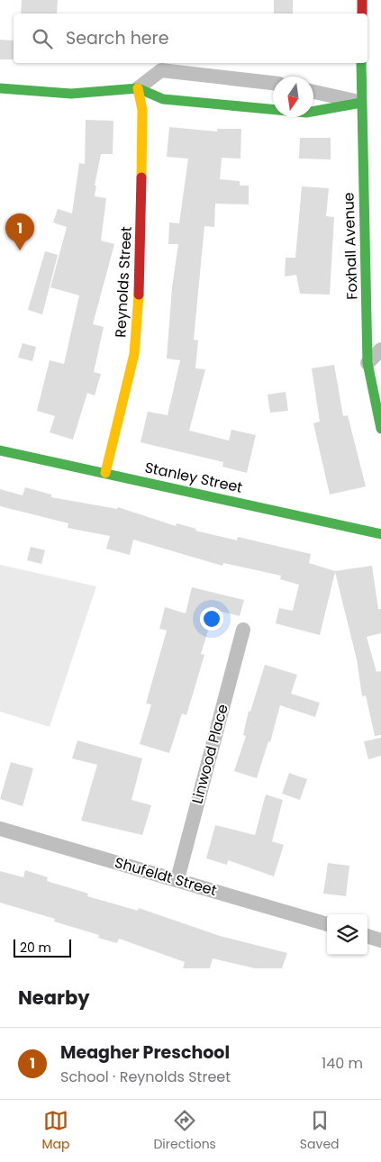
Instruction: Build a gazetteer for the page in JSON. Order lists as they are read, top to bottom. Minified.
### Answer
{"streets":{"street":["Foxhall Avenue","Reynolds Street","Stanley Street","Linwood Place","Shufeldt Street"]},"crossings":[["Reynolds Street","Stanley Street"],["Linwood Place","Shufeldt Street"]],"scale_bar":"20 m","north":"bottom","page":{"search":"Search here","pins":"1","scale":"20 m","heading":"Nearby","list":[{"mark":"1","name":"Meagher Preschool","note":"School · Reynolds Street","value":"140 m"}],"nav":["Map","Directions","Saved"]}}
